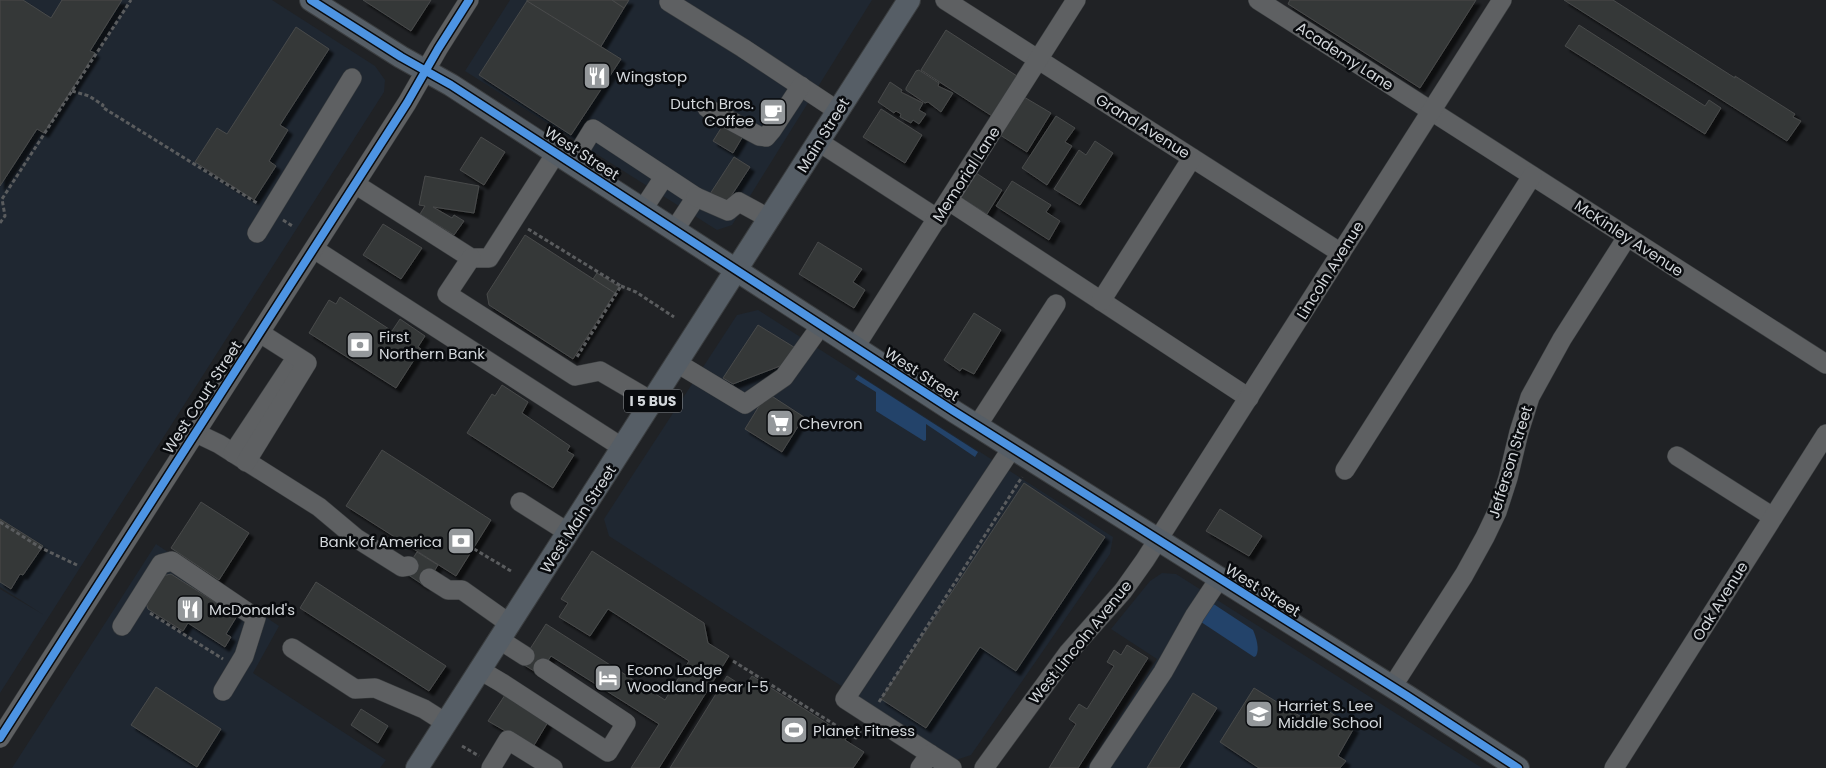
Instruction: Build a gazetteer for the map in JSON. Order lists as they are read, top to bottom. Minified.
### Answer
{"streets":{"main road":["Main Street","West Street","I 5 BUS","West Main Street"],"street":["Academy Lane","Grand Avenue","Memorial Lane","McKinley Avenue","Lincoln Avenue","West Court Street","Jefferson Street","Oak Avenue","West Lincoln Avenue"]},"crossings":[["Academy Lane","McKinley Avenue"],["Academy Lane","Lincoln Avenue"],["Grand Avenue","Memorial Lane"],["Grand Avenue","Lincoln Avenue"],["Main Street","West Street"],["Main Street","West Main Street"],["West Street","Memorial Lane"],["West Street","Lincoln Avenue"],["West Street","West Court Street"],["West Street","Jefferson Street"],["West Street","West Main Street"],["West Street","West Lincoln Avenue"],["McKinley Avenue","Lincoln Avenue"],["McKinley Avenue","Jefferson Street"],["Lincoln Avenue","West Lincoln Avenue"]],"places":{"restaurant":["Wingstop","McDonald's"],"cafe":["Dutch Bros. Coffee"],"bank":["First Northern Bank","Bank of America"],"supermarket":["Chevron"],"hotel":["Econo Lodge Woodland near I-5"],"school or university":["Harriet S. Lee Middle School"],"sports":["Planet Fitness"]}}
